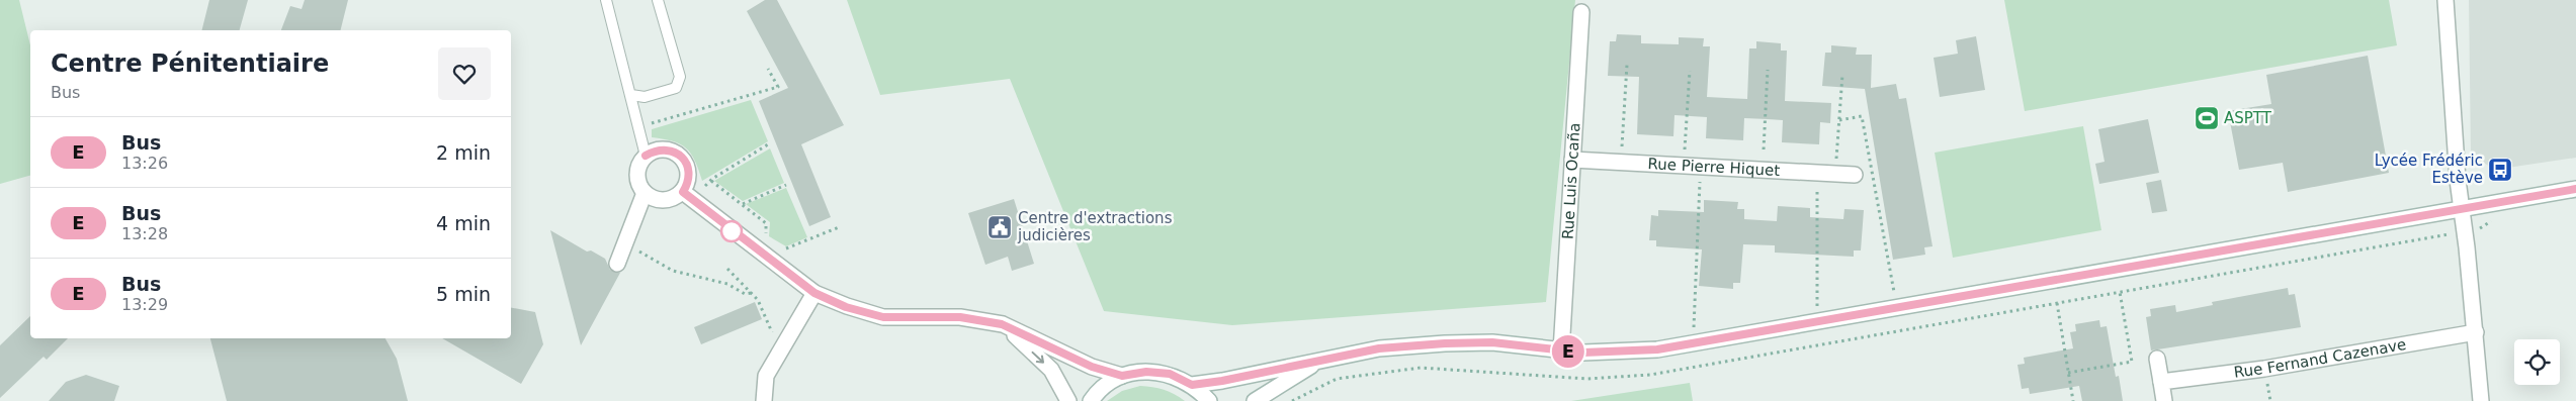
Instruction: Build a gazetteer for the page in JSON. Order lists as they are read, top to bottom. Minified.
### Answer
{"streets":{"street":["Rue Pierre Hiquet","Rue Luis Ocaña","Rue Fernand Cazenave"]},"crossings":[["Rue Pierre Hiquet","Rue Luis Ocaña"]],"places":{"sports":["ASPTT"],"bus stop":["Lycée Frédéric Estève"],"public building":["Centre d'extractions judicières"]},"lines":["bus line E"],"page":{"on_map":"E","heading":["Centre Pénitentiaire","Bus"],"list":[{"mark":"E","name":"Bus","note":"13:26","value":"2 min"},{"mark":"E","name":"Bus","note":"13:28","value":"4 min"},{"mark":"E","name":"Bus","note":"13:29","value":"5 min"}]}}
